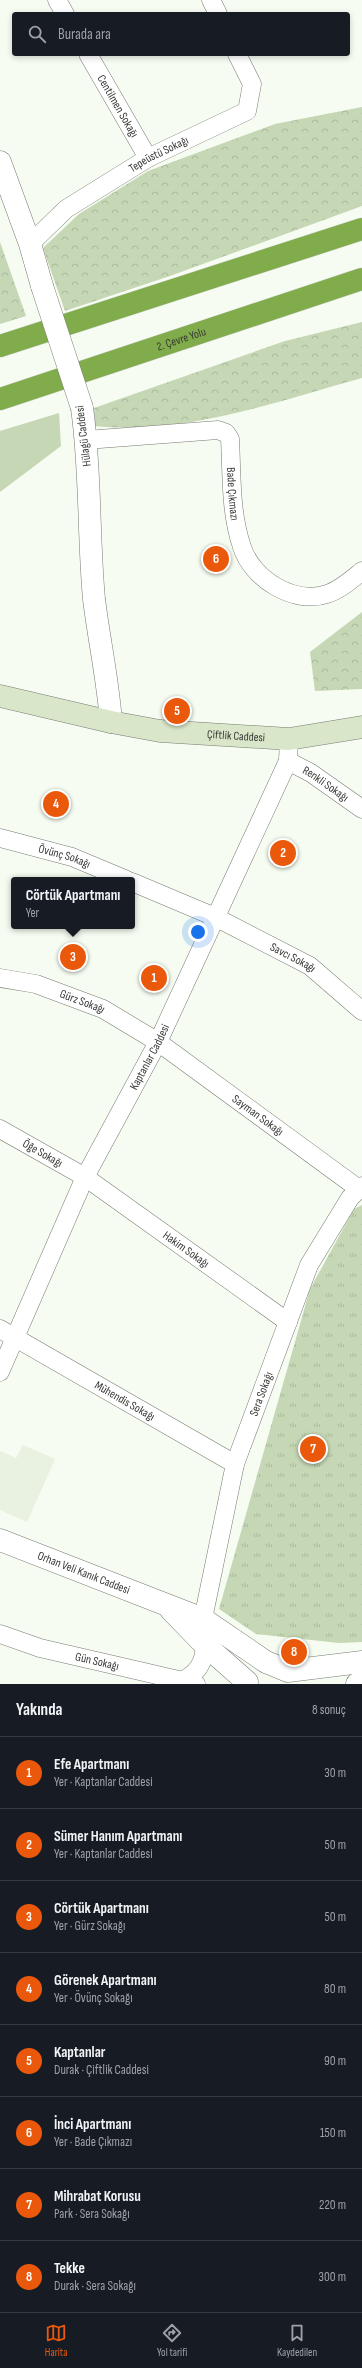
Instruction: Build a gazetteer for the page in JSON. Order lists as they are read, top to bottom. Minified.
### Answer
{"streets":{"highway":["2. Çevre Yolu"],"main road":["Çiftlik Caddesi"],"street":["Centilmen Sokağı","Tepeüstü Sokağı","Hülagü Caddesi","Bade Çıkmazı","Renkli Sokağı","Övünç Sokağı","Savcı Sokağı","Gürz Sokağı","Kaptanlar Caddesi","Sayman Sokağı","Öḡe Sokağı","Hakim Sokağı","Sera Sokağı","Mühendis Sokağı","Orhan Veli Kanık Caddesi","Gün Sokağı"]},"crossings":[["Centilmen Sokağı","Tepeüstü Sokağı"],["Tepeüstü Sokağı","Hülagü Caddesi"],["Hülagü Caddesi","Bade Çıkmazı"],["Hülagü Caddesi","Çiftlik Caddesi"],["Çiftlik Caddesi","Kaptanlar Caddesi"],["Renkli Sokağı","Kaptanlar Caddesi"],["Savcı Sokağı","Kaptanlar Caddesi"],["Gürz Sokağı","Kaptanlar Caddesi"],["Gürz Sokağı","Sayman Sokağı"],["Kaptanlar Caddesi","Sayman Sokağı"],["Kaptanlar Caddesi","Öḡe Sokağı"],["Kaptanlar Caddesi","Hakim Sokağı"],["Kaptanlar Caddesi","Mühendis Sokağı"],["Sayman Sokağı","Sera Sokağı"],["Öḡe Sokağı","Hakim Sokağı"],["Hakim Sokağı","Sera Sokağı"],["Sera Sokağı","Mühendis Sokağı"],["Sera Sokağı","Orhan Veli Kanık Caddesi"]],"page":{"search":"Burada ara","pins":["6","5","4","2","3","1","7","8"],"popup":["Cörtük Apartmanı","Yer"],"heading":["Yakında","8 sonuç"],"list":[{"mark":"1","name":"Efe Apartmanı","note":"Yer · Kaptanlar Caddesi","value":"30 m"},{"mark":"2","name":"Sümer Hanım Apartmanı","note":"Yer · Kaptanlar Caddesi","value":"50 m"},{"mark":"3","name":"Cörtük Apartmanı","note":"Yer · Gürz Sokağı","value":"50 m"},{"mark":"4","name":"Görenek Apartmanı","note":"Yer · Övünç Sokağı","value":"80 m"},{"mark":"5","name":"Kaptanlar","note":"Durak · Çiftlik Caddesi","value":"90 m"},{"mark":"6","name":"İnci Apartmanı","note":"Yer · Bade Çıkmazı","value":"150 m"},{"mark":"7","name":"Mihrabat Korusu","note":"Park · Sera Sokağı","value":"220 m"},{"mark":"8","name":"Tekke","note":"Durak · Sera Sokağı","value":"300 m"}],"nav":["Harita","Yol tarifi","Kaydedilen"]}}
